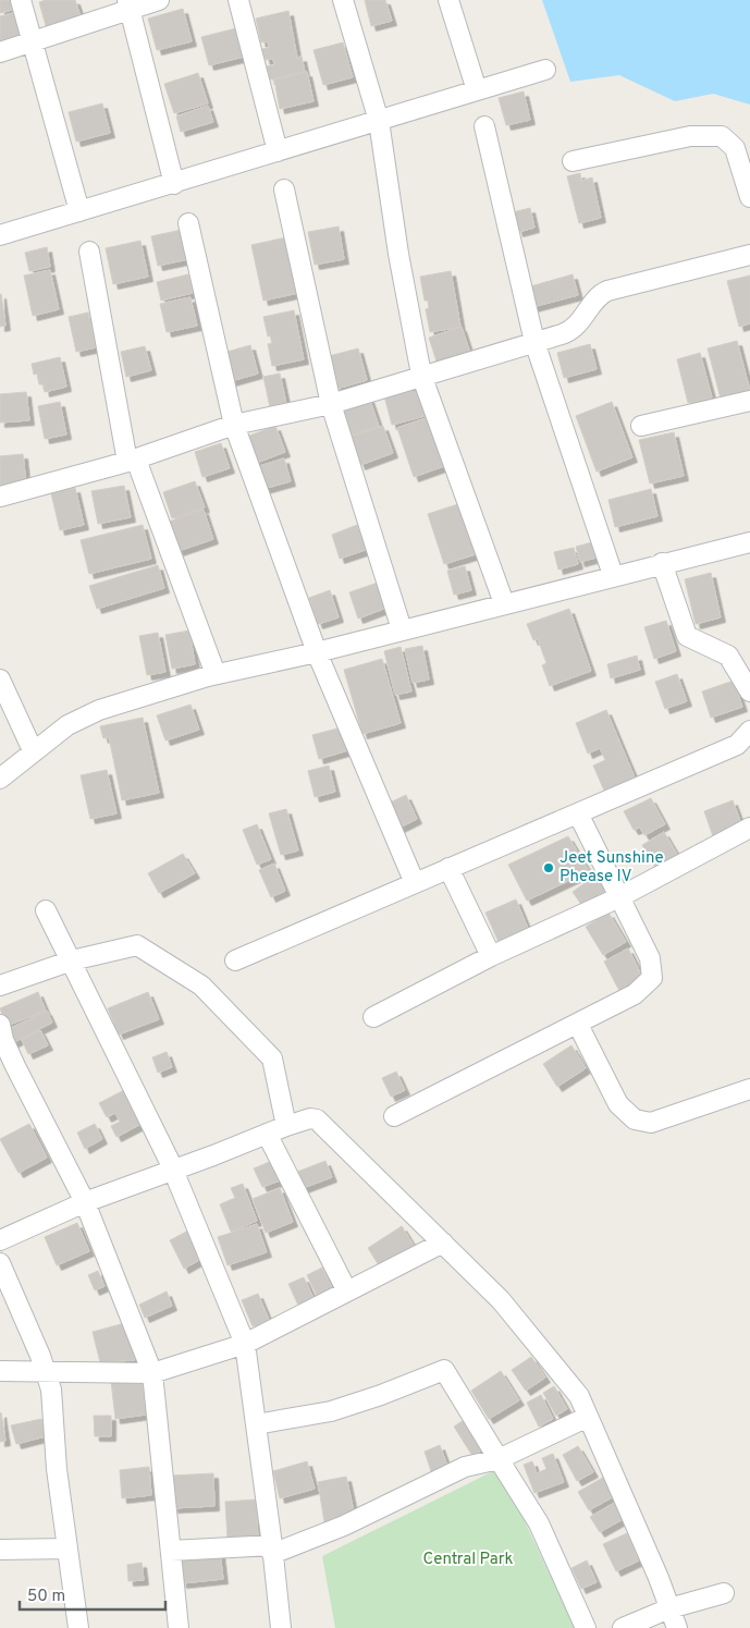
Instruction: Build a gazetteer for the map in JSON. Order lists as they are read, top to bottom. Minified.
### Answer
{"parks":["Central Park"],"places":["Jeet Sunshine Phease IV"],"scale_bar":"50 m"}
